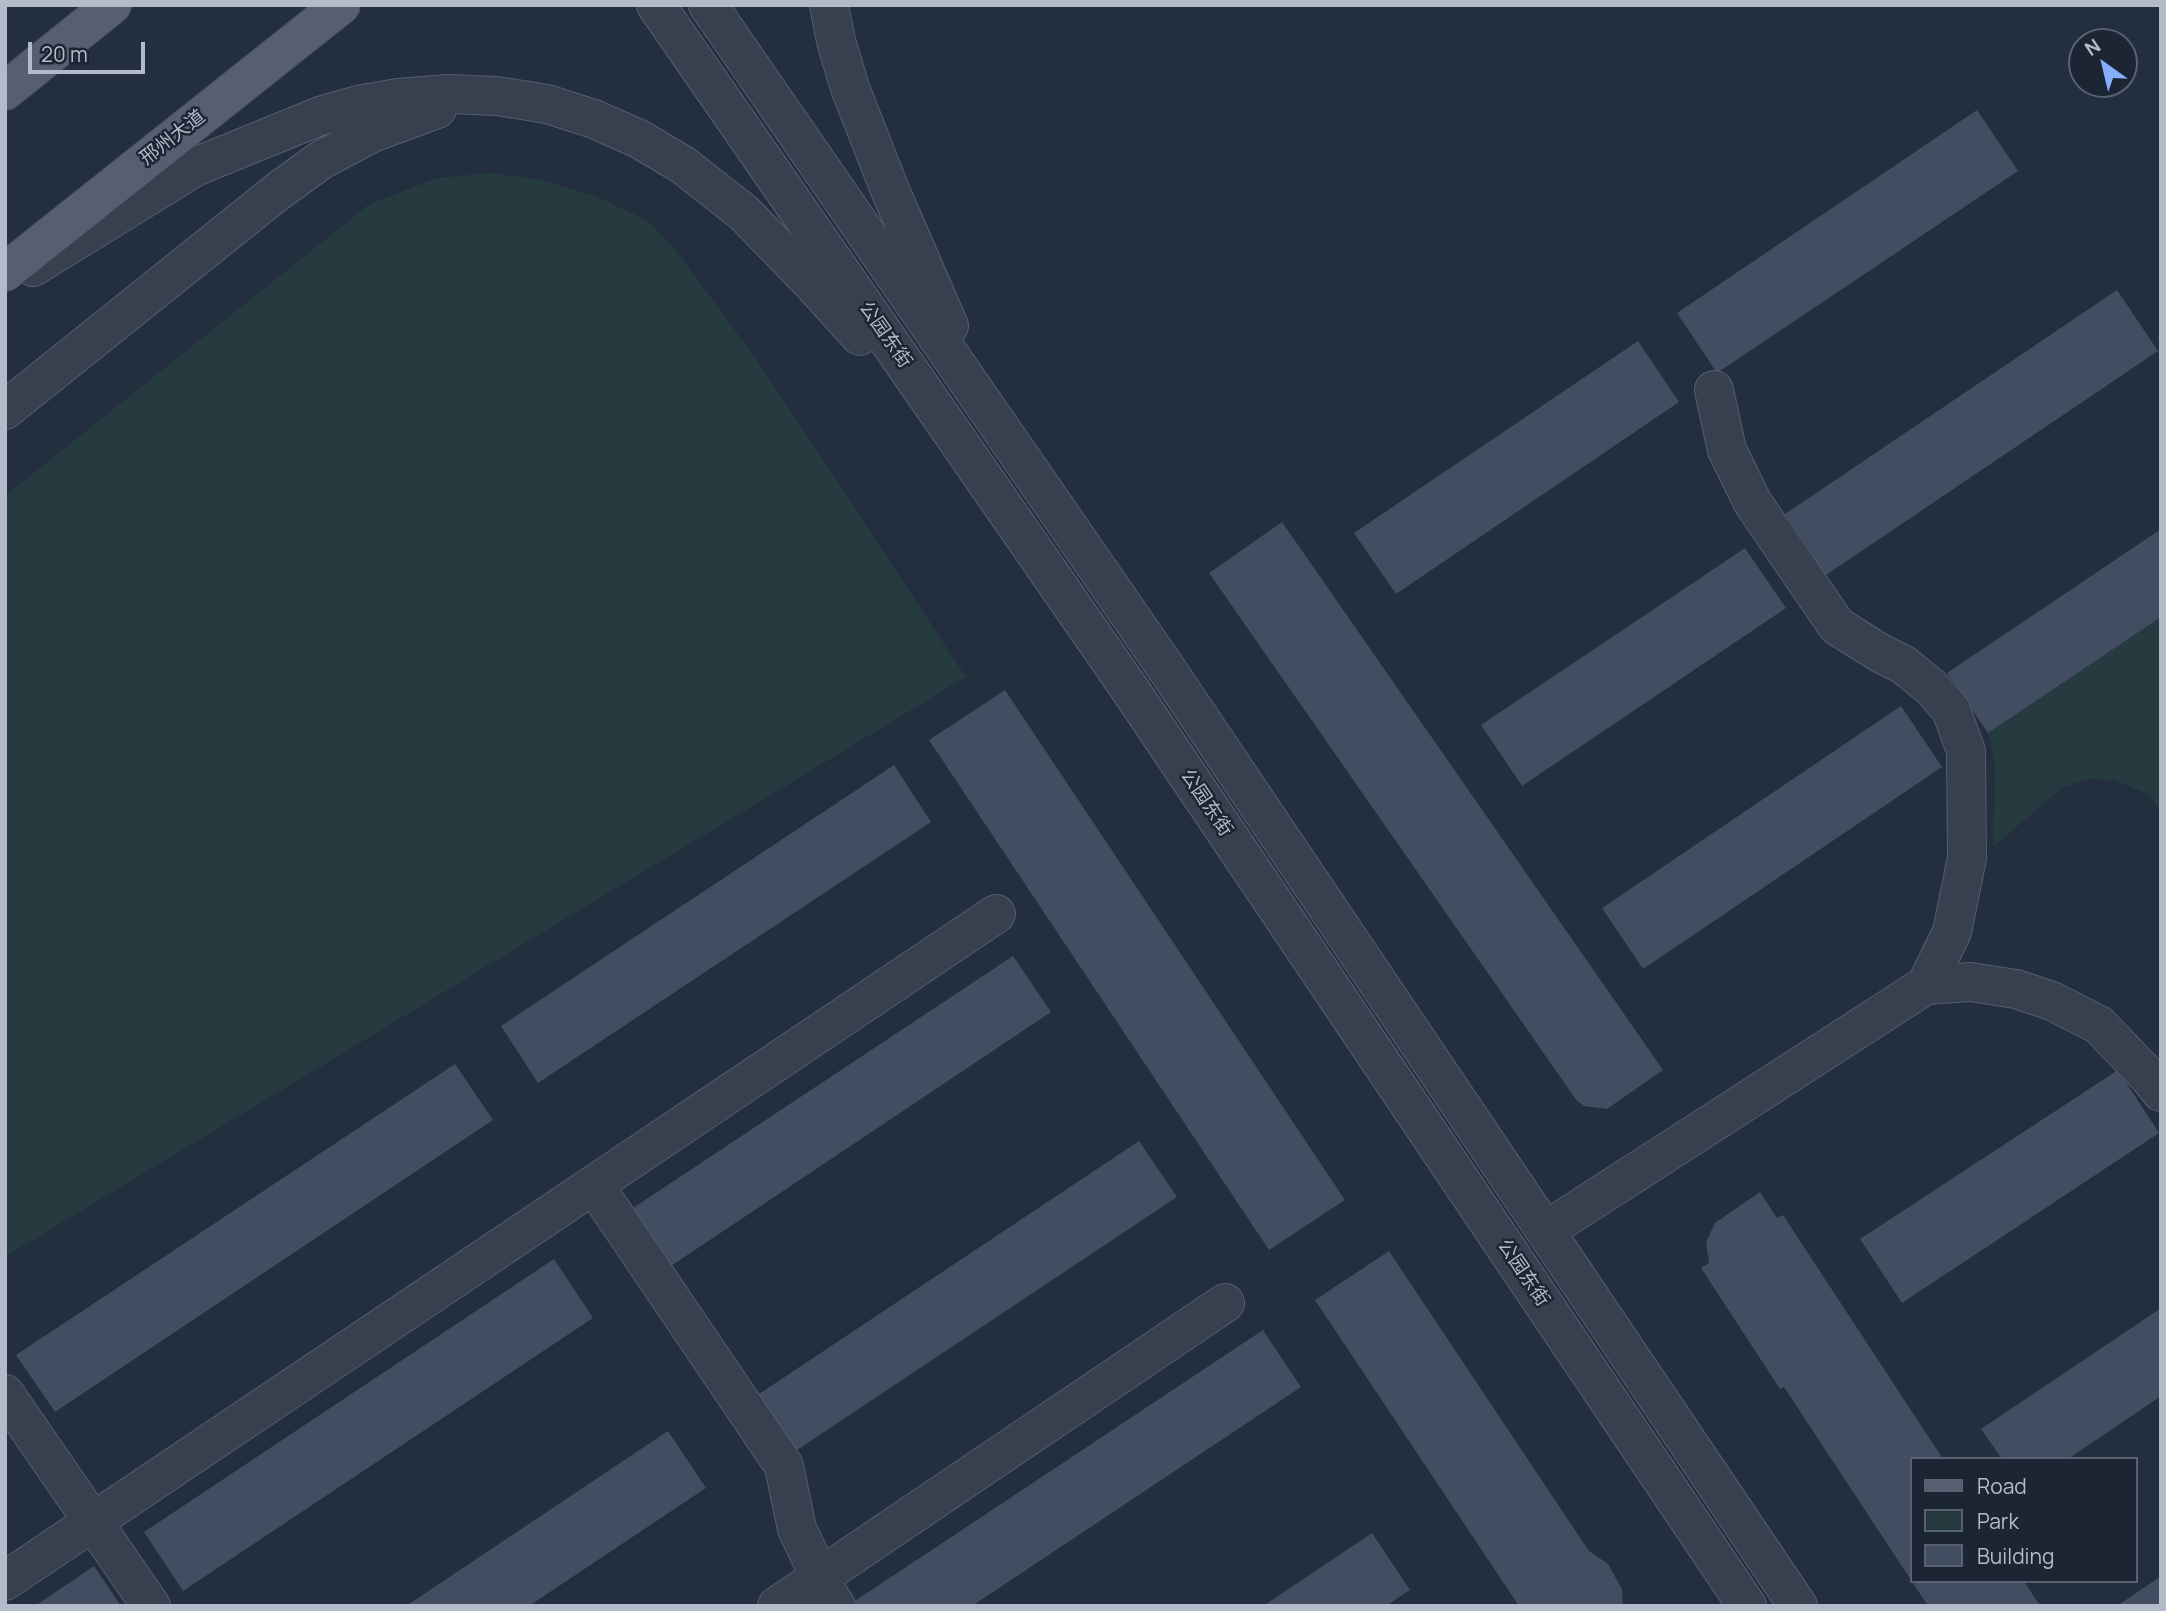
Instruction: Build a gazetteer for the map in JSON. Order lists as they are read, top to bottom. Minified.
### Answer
{"streets":{"main road":["邢州大道"],"street":["公园东街"]},"legend":["Road","Park","Building"],"scale_bar":"20 m","north":"top left"}
